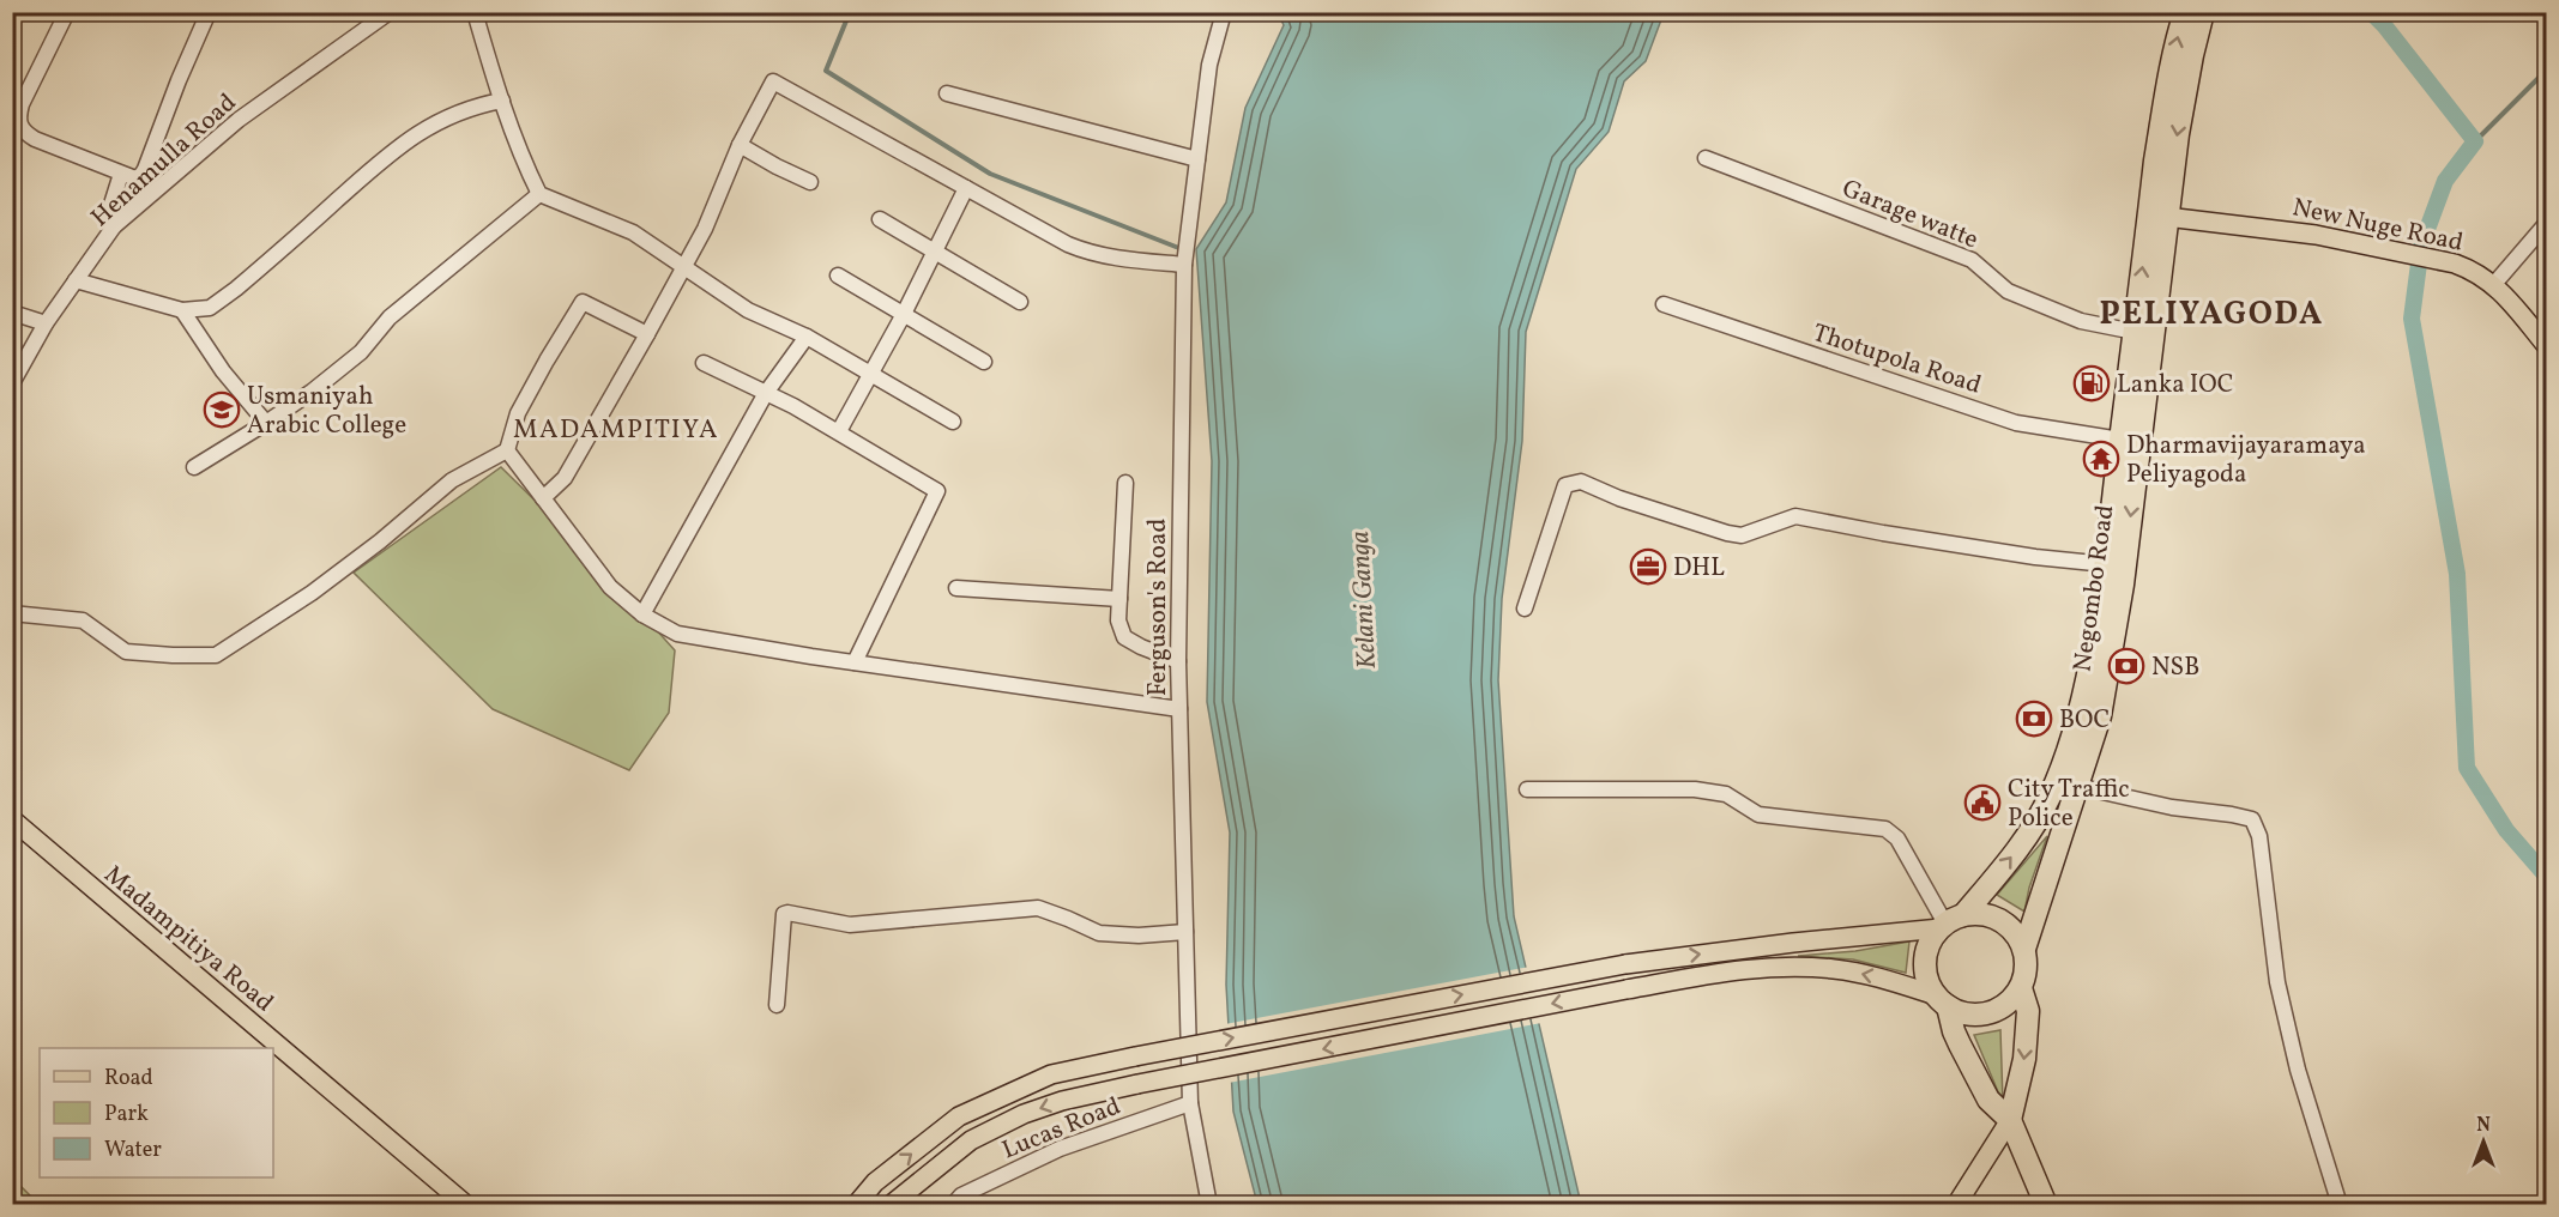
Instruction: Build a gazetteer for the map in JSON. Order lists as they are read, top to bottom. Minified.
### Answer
{"streets":{"highway":["Negombo Road"],"main road":["New Nuge Road","Madampitiya Road"],"street":["Henamulla Road","Garage watte","Thotupola Road","Ferguson's Road","Lucas Road"]},"crossings":[["Garage watte","Negombo Road"],["New Nuge Road","Negombo Road"],["Thotupola Road","Negombo Road"],["Ferguson's Road","Lucas Road"]],"districts":["PELIYAGODA","MADAMPITIYA"],"water":["Kelani Ganga"],"places":{"fuel station":["Lanka IOC"],"school or university":["Usmaniyah Arabic College"],"temple":["Dharmavijayaramaya Peliyagoda"],"office":["DHL"],"bank":["NSB","BOC"],"public building":["City Traffic Police"]},"legend":["Road","Park","Water"],"north":"top"}
